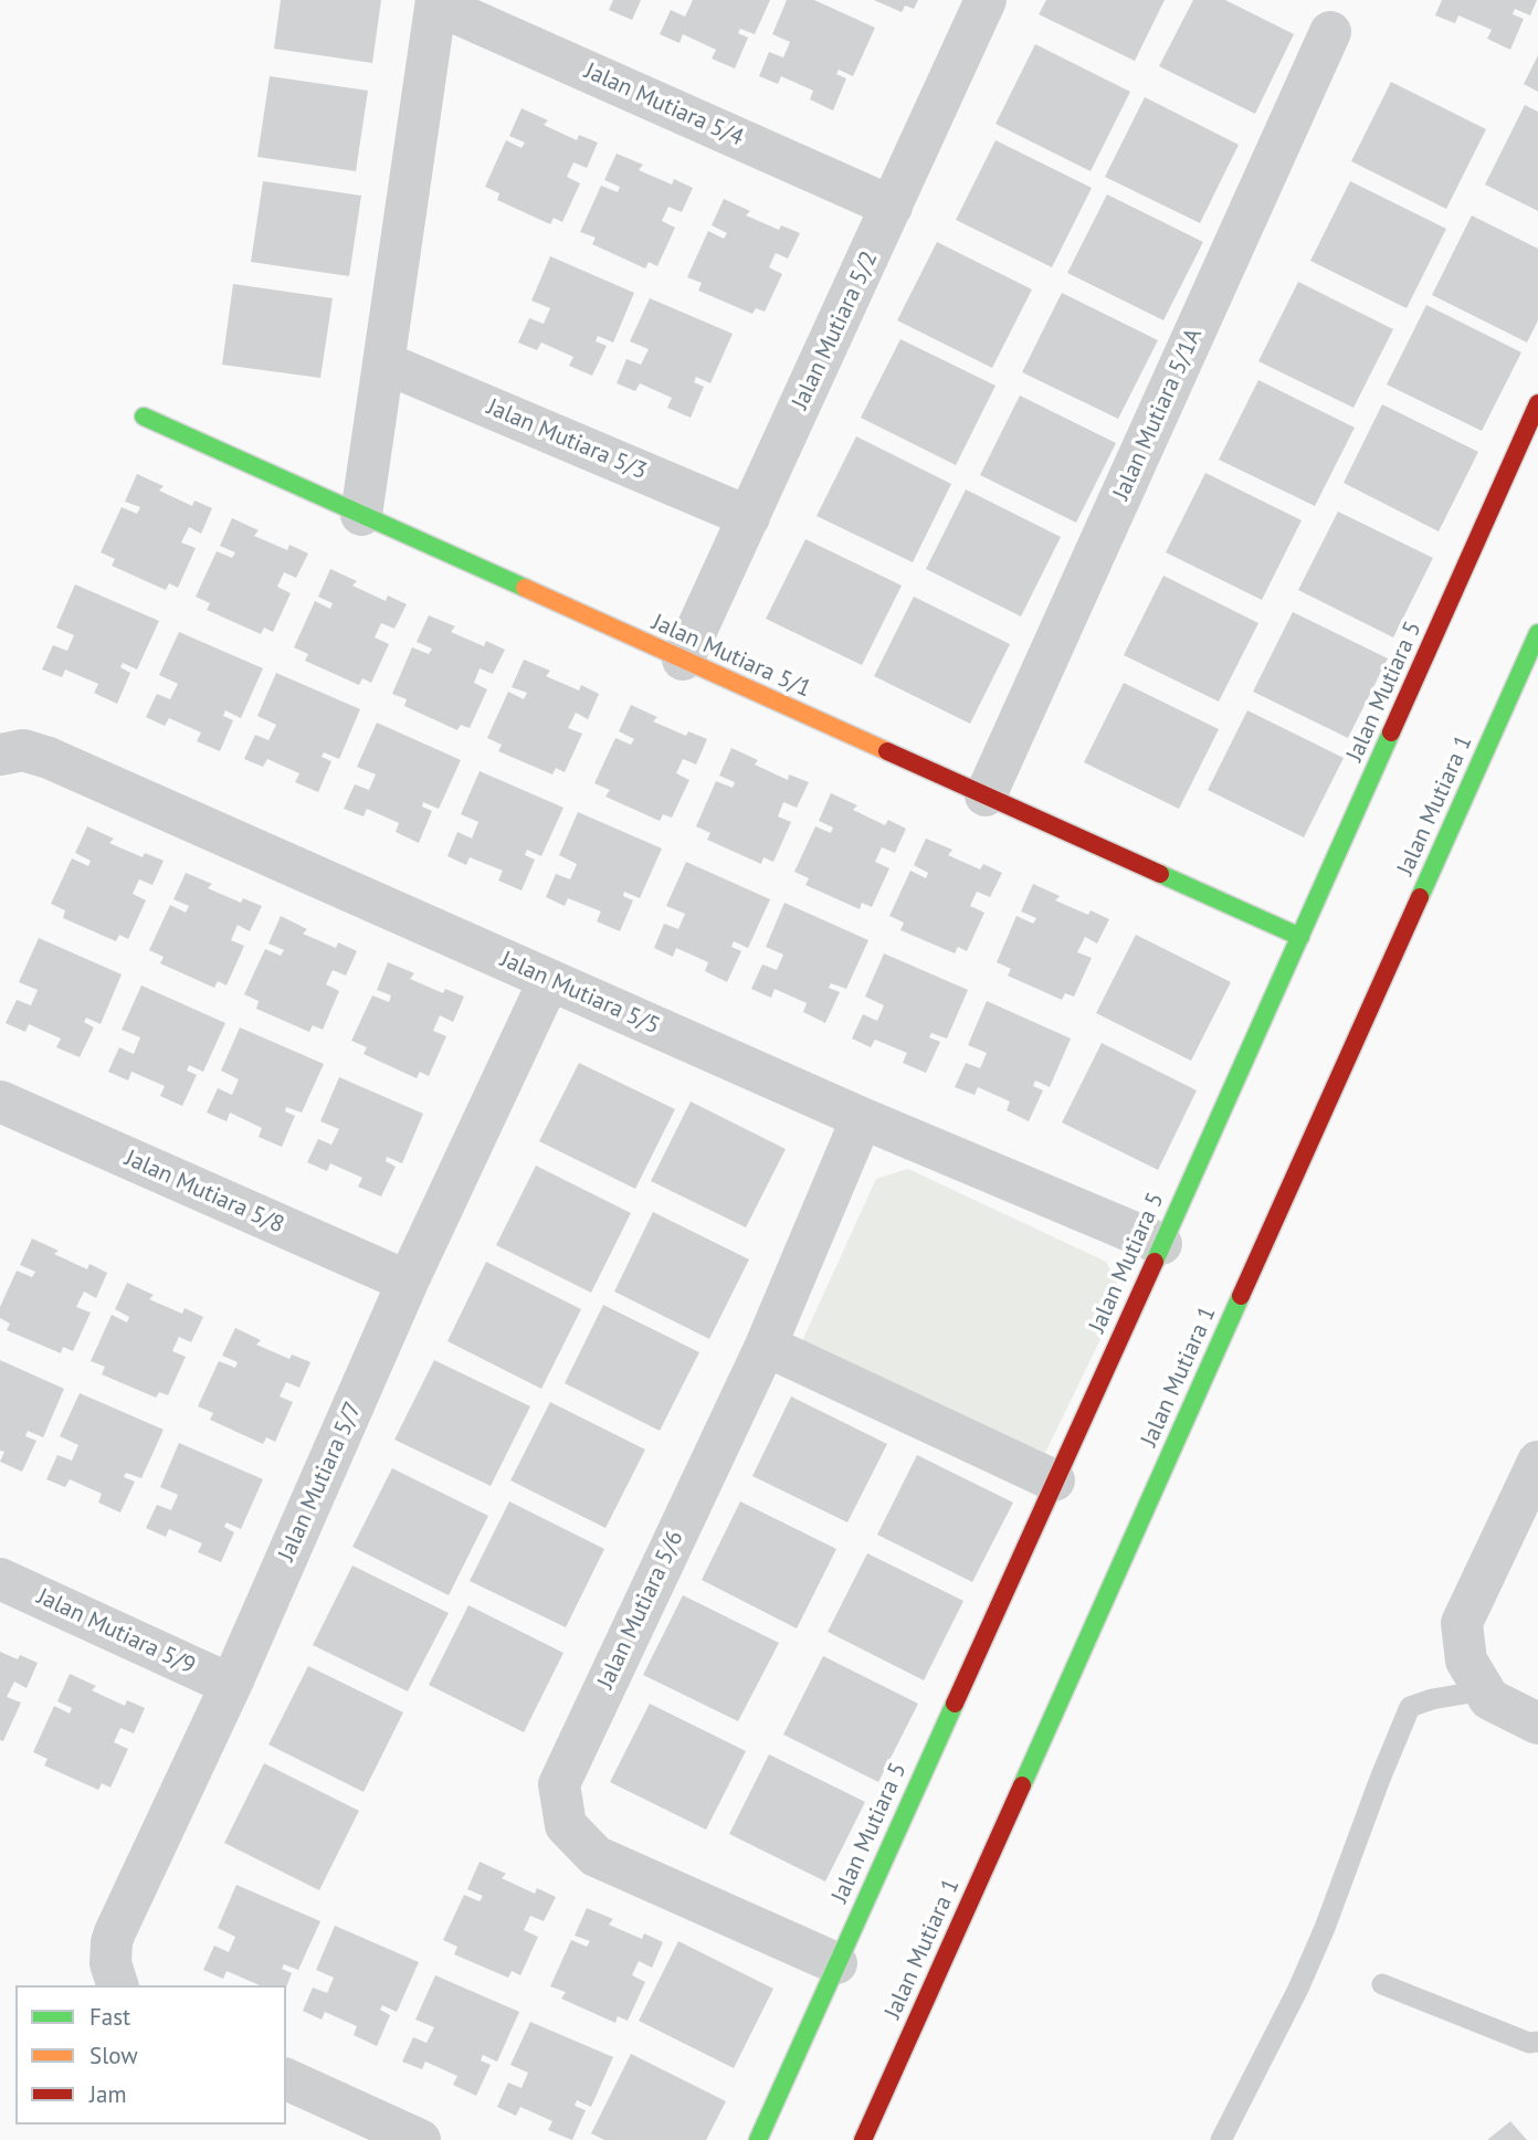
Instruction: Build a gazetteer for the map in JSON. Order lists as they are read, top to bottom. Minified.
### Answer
{"streets":{"street":["Jalan Mutiara 5/4","Jalan Mutiara 5/2","Jalan Mutiara 5/1A","Jalan Mutiara 5/3","Jalan Mutiara 5/1","Jalan Mutiara 5","Jalan Mutiara 1","Jalan Mutiara 5/5","Jalan Mutiara 5/8","Jalan Mutiara 5/7","Jalan Mutiara 5/6","Jalan Mutiara 5/9"]},"crossings":[["Jalan Mutiara 5/4","Jalan Mutiara 5/2"],["Jalan Mutiara 5/2","Jalan Mutiara 5/3"],["Jalan Mutiara 5/2","Jalan Mutiara 5/1"],["Jalan Mutiara 5/1A","Jalan Mutiara 5/1"],["Jalan Mutiara 5/1","Jalan Mutiara 5"],["Jalan Mutiara 5","Jalan Mutiara 5/5"],["Jalan Mutiara 5","Jalan Mutiara 5/6"],["Jalan Mutiara 5/5","Jalan Mutiara 5/7"],["Jalan Mutiara 5/5","Jalan Mutiara 5/6"],["Jalan Mutiara 5/8","Jalan Mutiara 5/7"],["Jalan Mutiara 5/7","Jalan Mutiara 5/9"]],"legend":["Fast","Slow","Jam"]}
